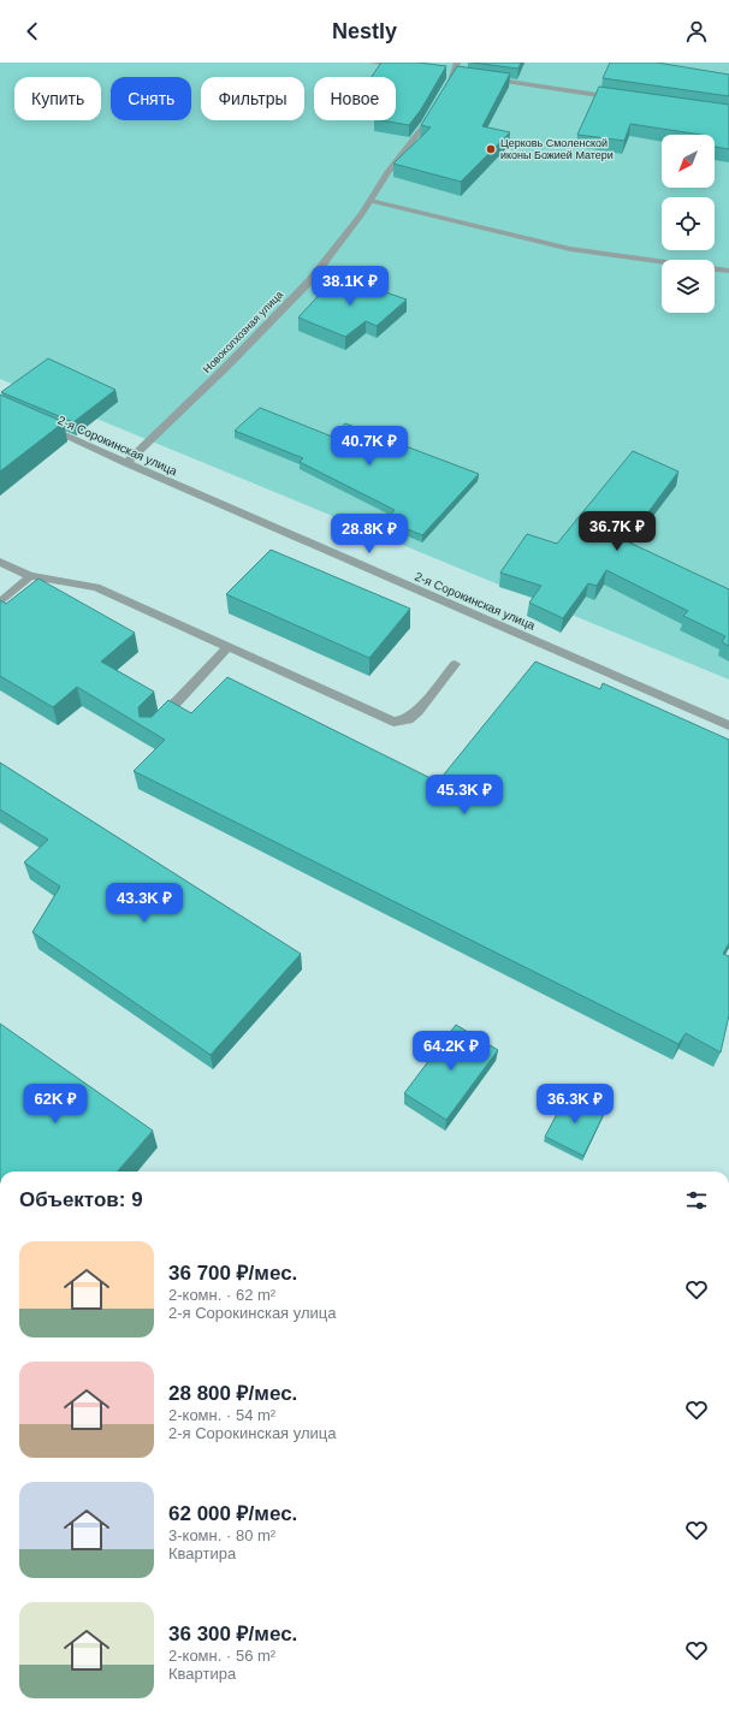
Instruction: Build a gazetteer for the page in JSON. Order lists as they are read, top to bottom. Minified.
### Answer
{"streets":{"street":["Новоколхозная улица","2-я Сорокинская улица"]},"crossings":[["Новоколхозная улица","2-я Сорокинская улица"]],"places":["Церковь Смоленской иконы Божией Матери"],"north":"bottom left","page":{"header":"Nestly","chip":["Купить","Снять","Фильтры","Новое"],"price":["38.1K ₽","40.7K ₽","36.7K ₽","28.8K ₽","45.3K ₽","43.3K ₽","64.2K ₽","62K ₽","36.3K ₽"],"heading":"Объектов: 9","list":[{"name":"36 700 ₽/мес.","note":"2-комн. · 62 m² · 2-я Сорокинская улица"},{"name":"28 800 ₽/мес.","note":"2-комн. · 54 m² · 2-я Сорокинская улица"},{"name":"62 000 ₽/мес.","note":"3-комн. · 80 m² · Квартира"},{"name":"36 300 ₽/мес.","note":"2-комн. · 56 m² · Квартира"}]}}
